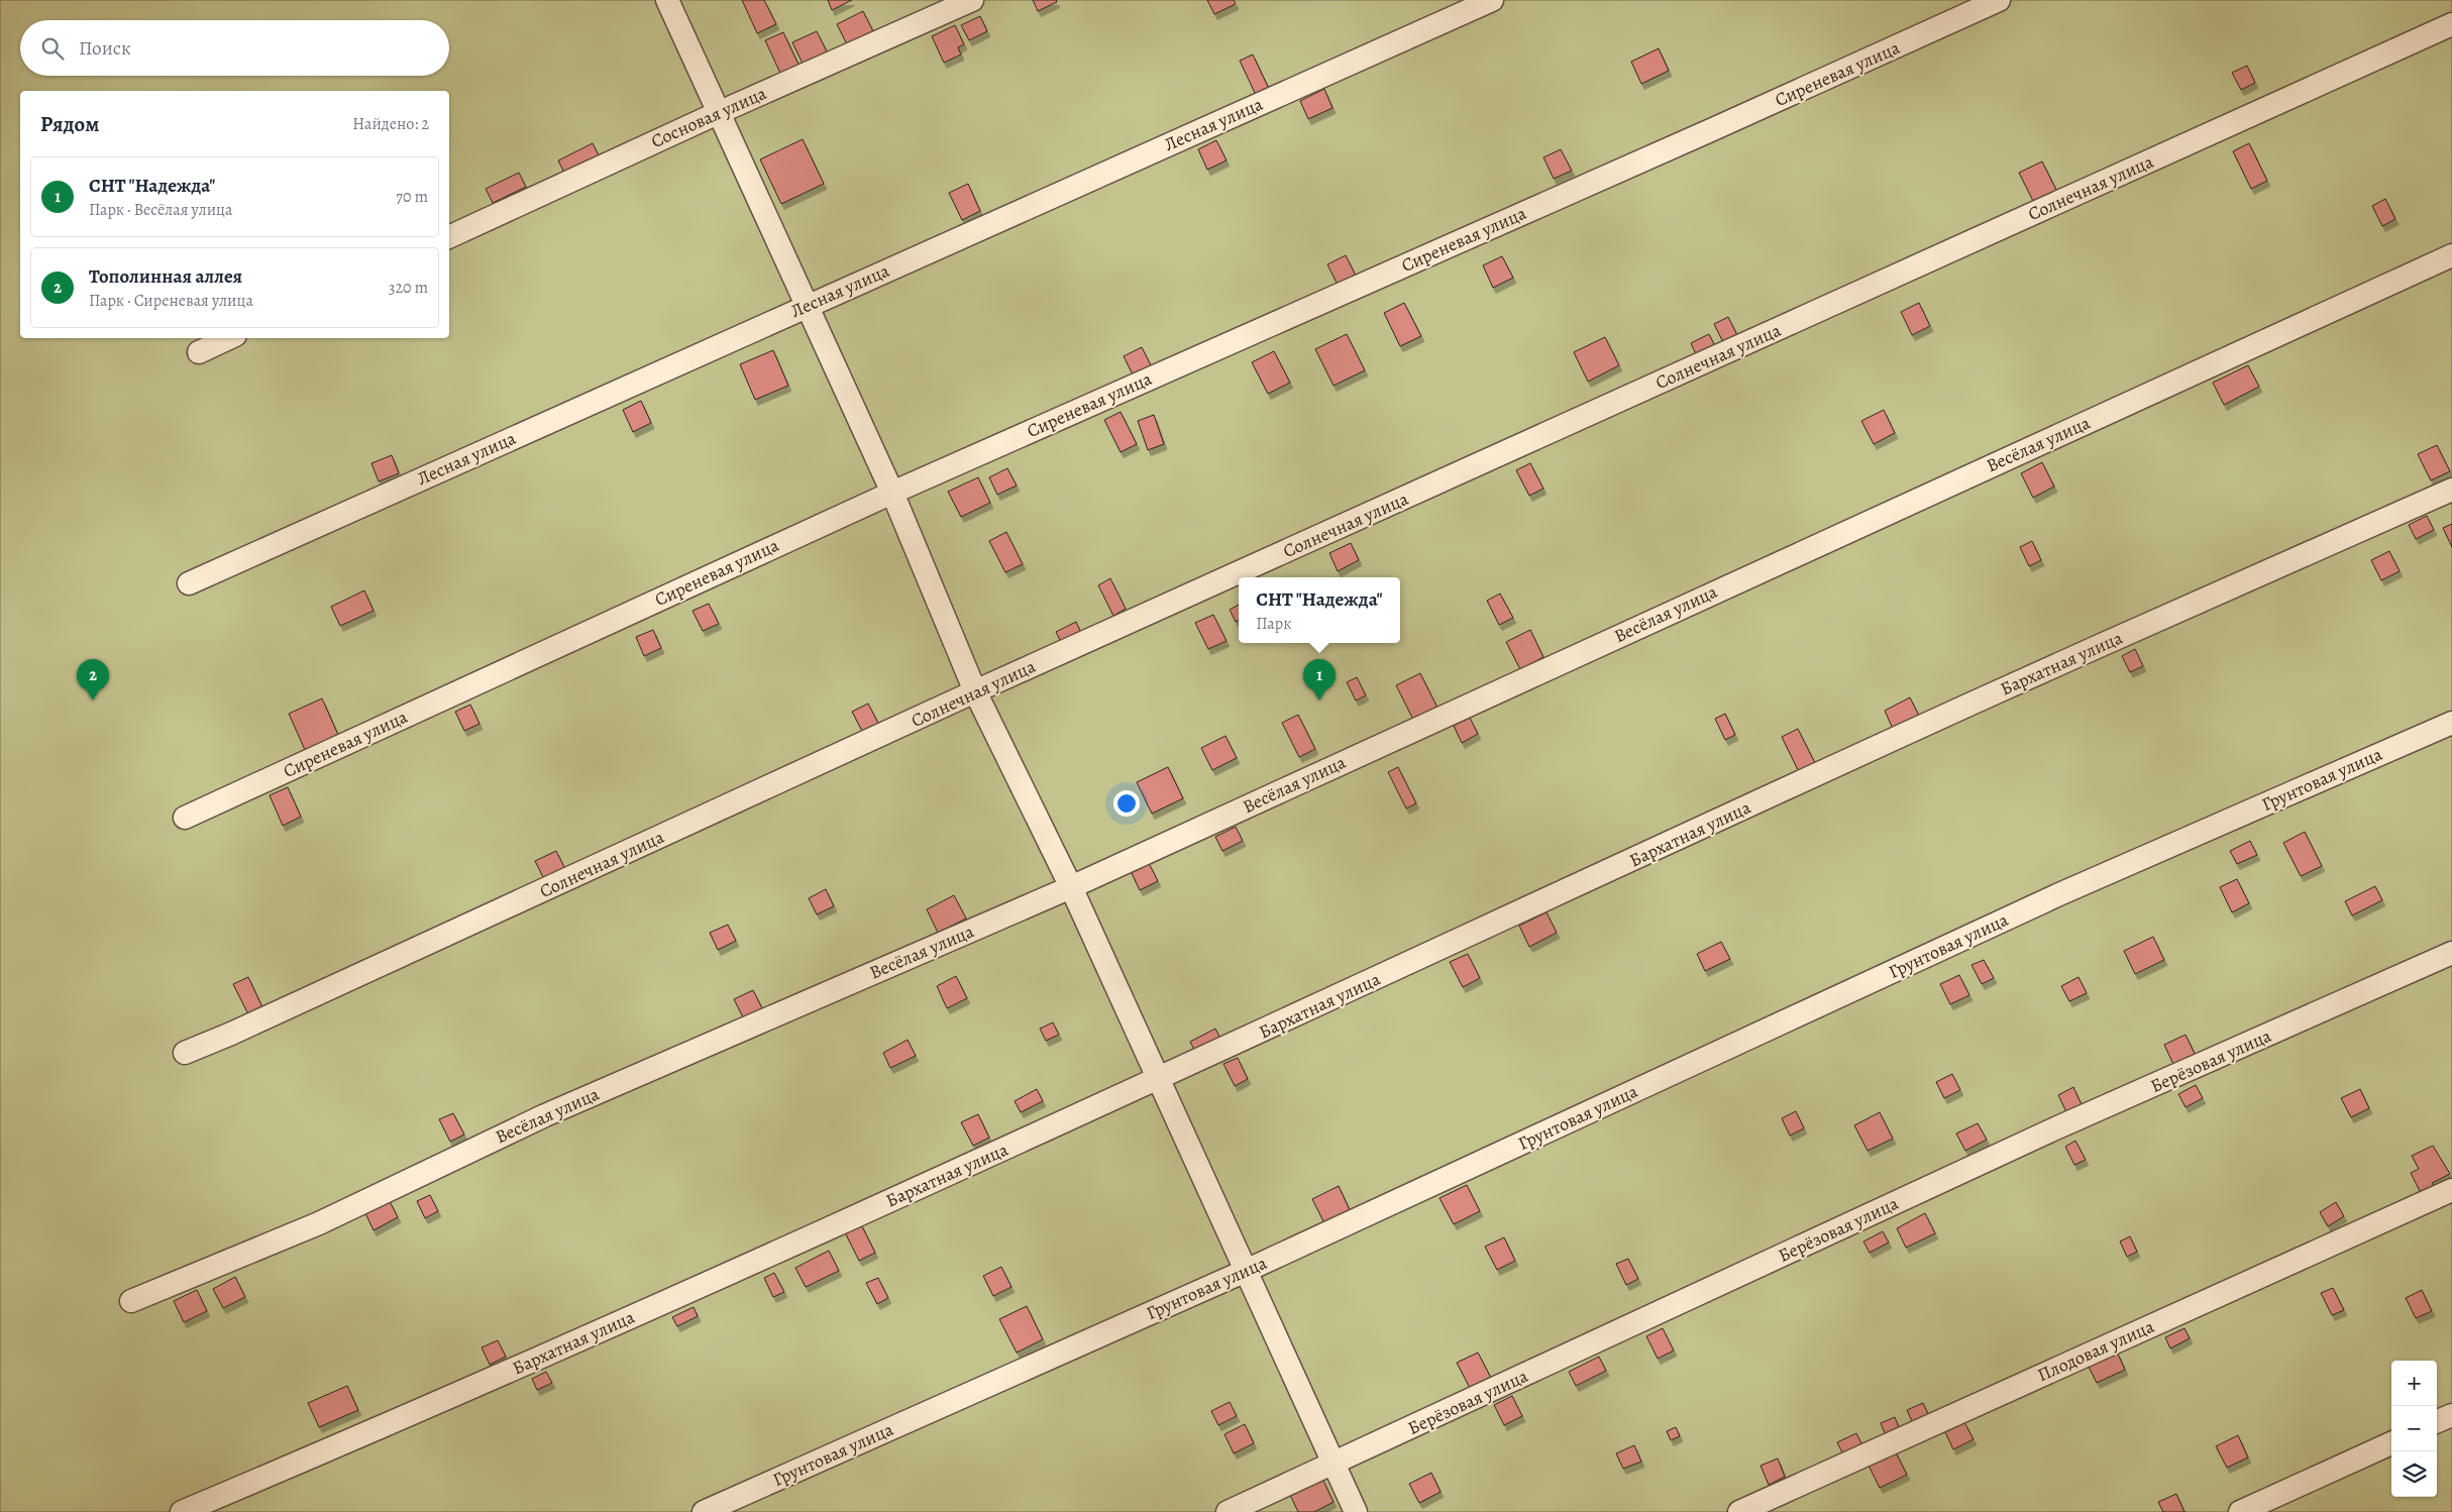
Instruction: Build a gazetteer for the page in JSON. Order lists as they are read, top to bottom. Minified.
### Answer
{"streets":{"street":["Сиреневая улица","Сосновая улица","Лесная улица","Солнечная улица","Весёлая улица","Бархатная улица","Грунтовая улица","Берёзовая улица","Плодовая улица"]},"page":{"search":"Поиск","heading":["Рядом","Найдено: 2"],"list":[{"mark":"1","name":"СНТ \"Надежда\"","note":"Парк · Весёлая улица","value":"70 m"},{"mark":"2","name":"Тополинная аллея","note":"Парк · Сиреневая улица","value":"320 m"}],"popup":["СНТ \"Надежда\"","Парк"],"pins":["1","2"],"map_buttons":["+","−"]}}
